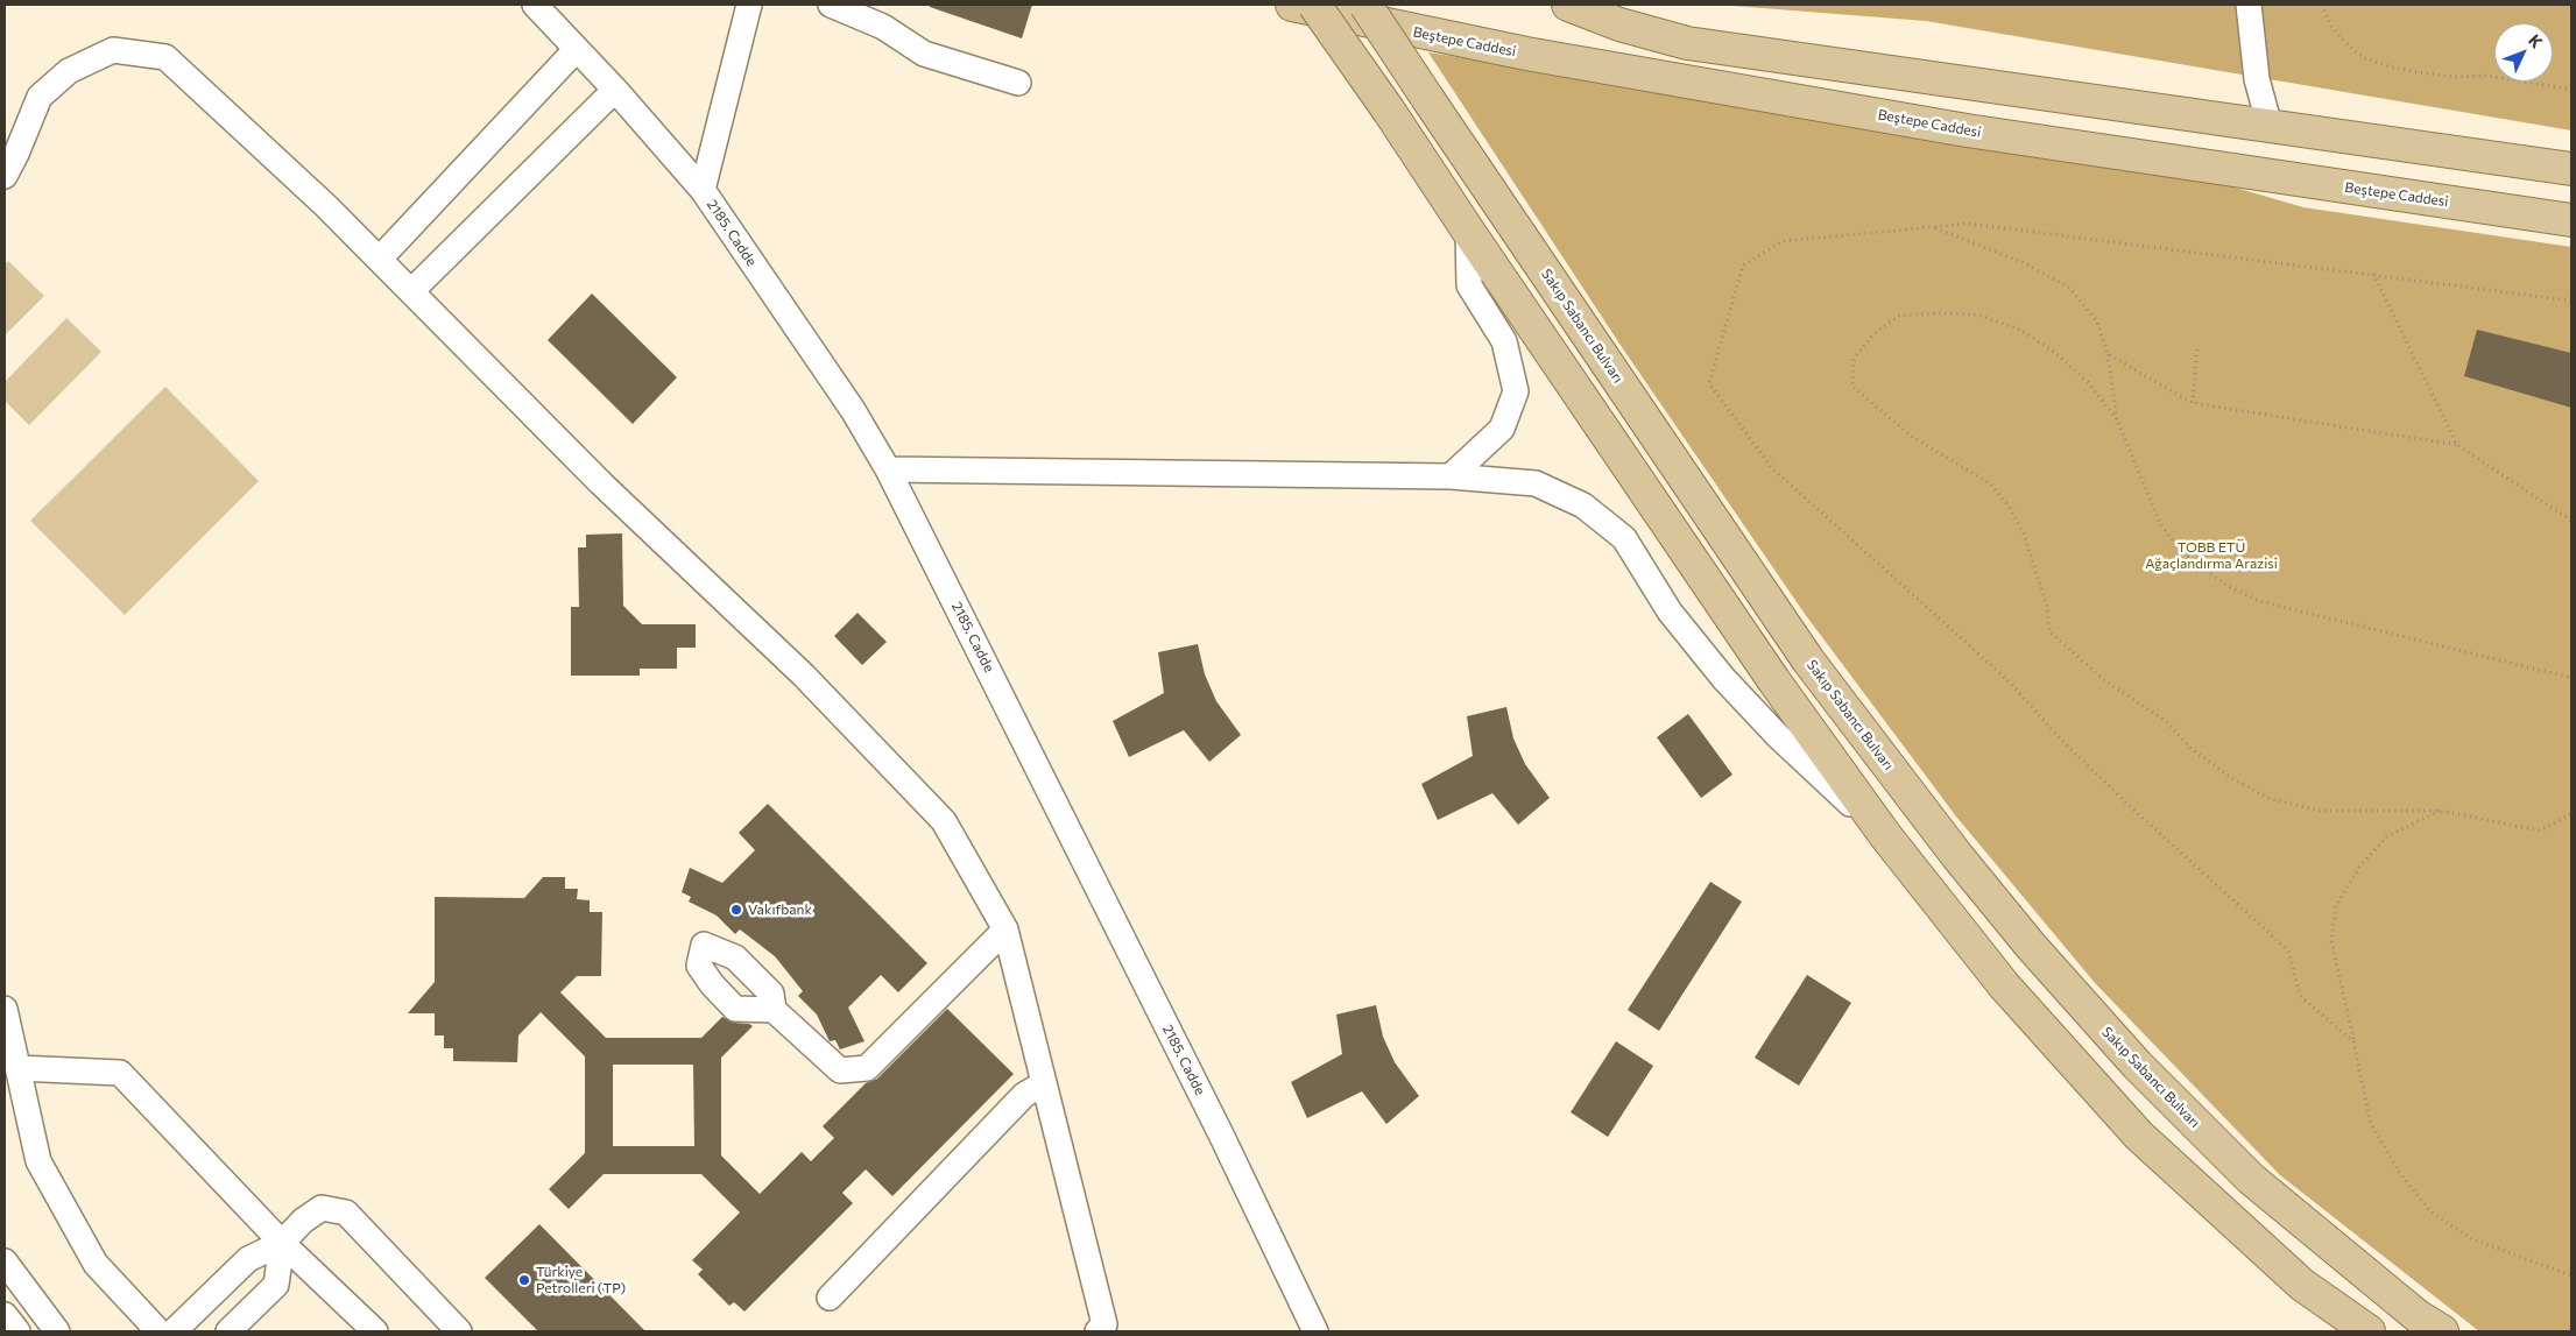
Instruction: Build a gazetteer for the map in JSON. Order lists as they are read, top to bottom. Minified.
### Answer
{"streets":{"main road":["Beştepe Caddesi","Sakıp Sabancı Bulvarı"],"street":["2185. Cadde"]},"parks":["TOBB ETÜ Ağaçlandırma Arazisi"],"places":["Vakıfbank","Türkiye Petrolleri (TP)"],"north":"top right"}
